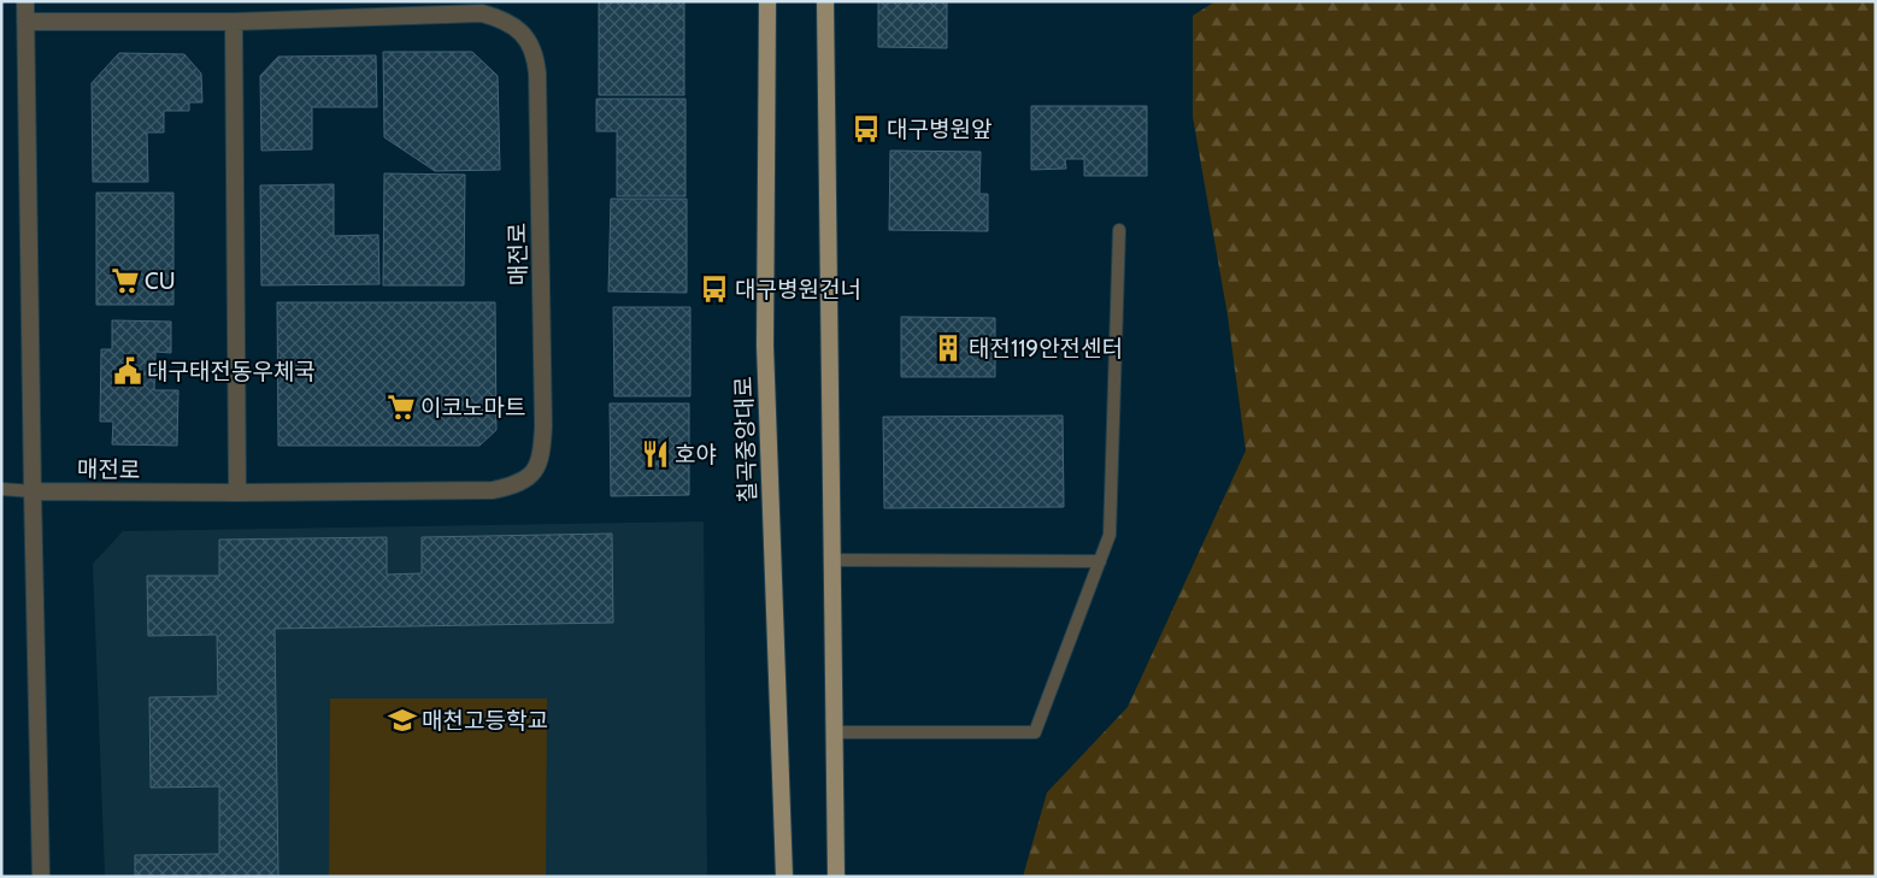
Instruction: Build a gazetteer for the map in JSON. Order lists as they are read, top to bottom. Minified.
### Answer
{"streets":{"main road":["칠곡중앙대로"],"street":["매전로"]},"places":{"bus stop":["대구병원앞","대구병원건너"],"supermarket":["CU","이코노마트"],"building":["태전119안전센터"],"public building":["대구태전동우체국"],"restaurant":["호야"],"school or university":["매천고등학교"]}}
